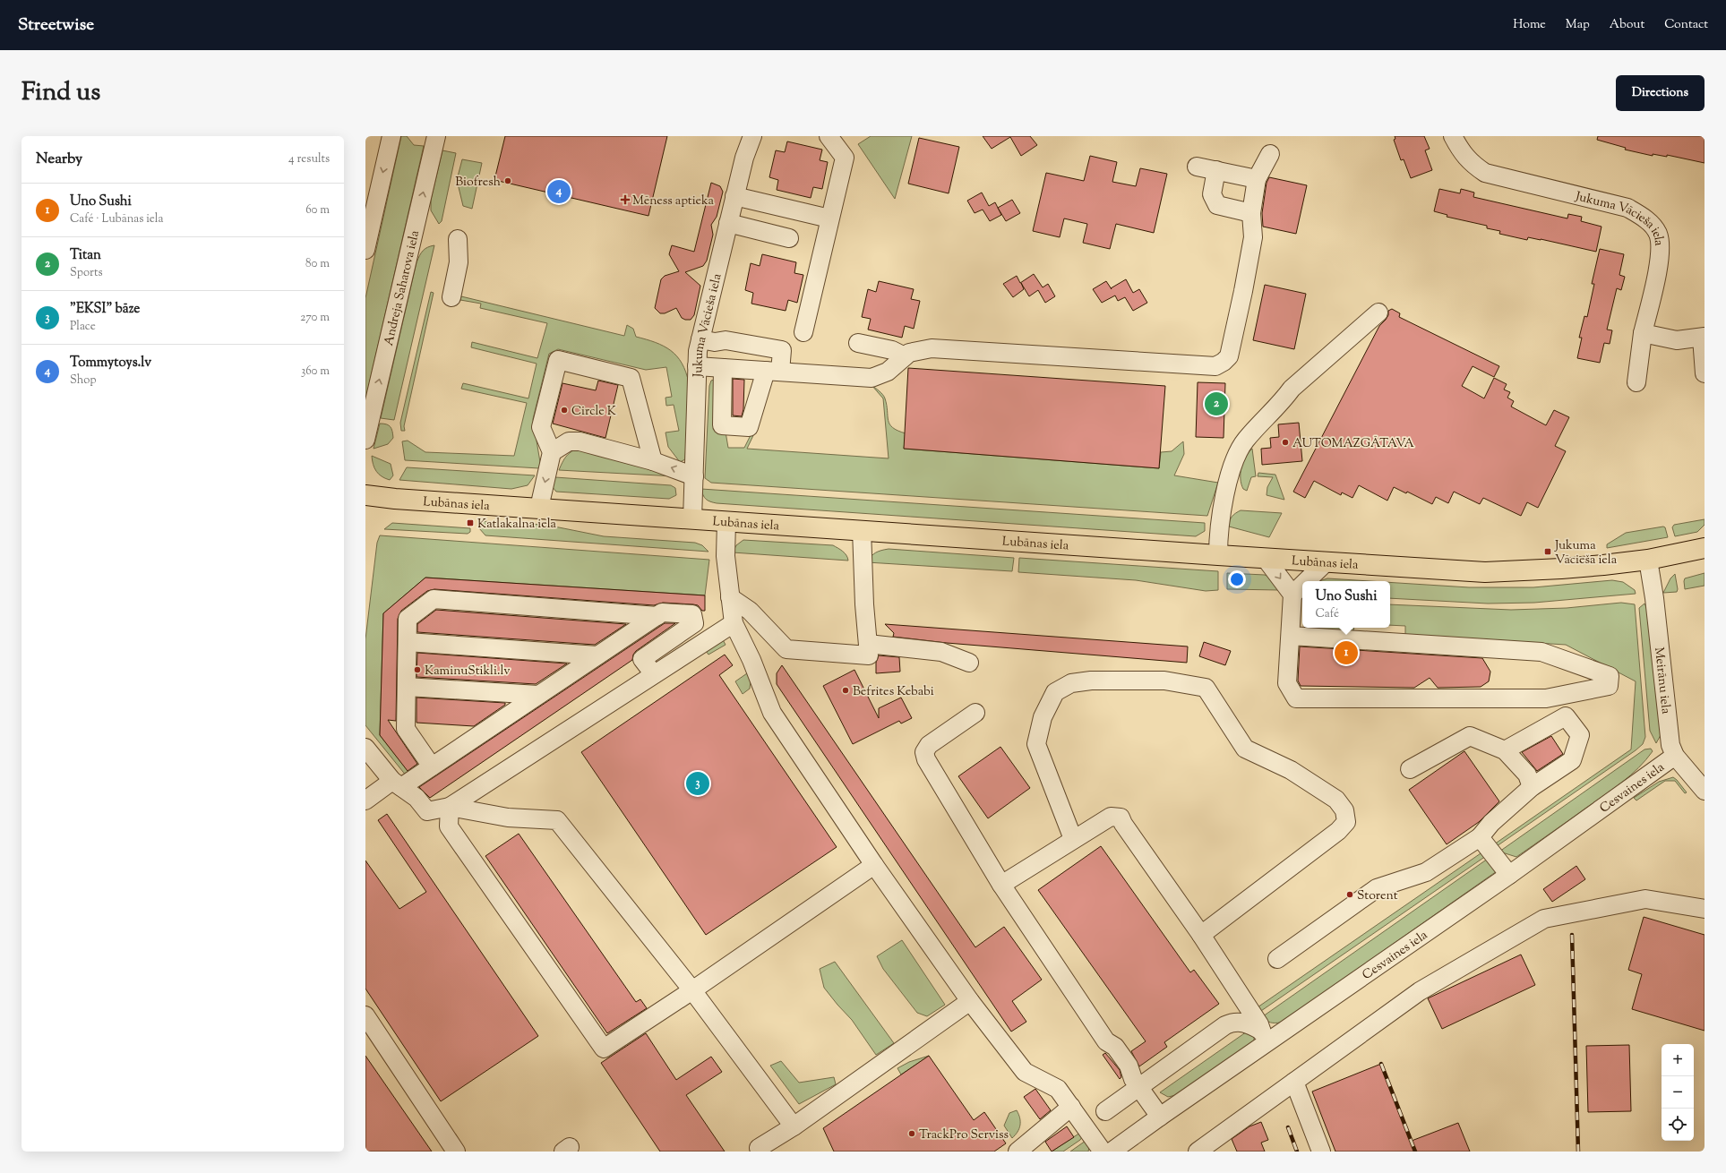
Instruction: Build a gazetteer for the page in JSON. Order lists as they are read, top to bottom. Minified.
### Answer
{"streets":{"main road":["Lubānas iela"],"street":["Jukuma Vācieša iela","Andreja Saharova iela","Meirānu iela","Cesvaines iela"]},"crossings":[["Jukuma Vācieša iela","Lubānas iela"],["Lubānas iela","Meirānu iela"],["Meirānu iela","Cesvaines iela"]],"places":{"other":["Biofresh","Circle K","AUTOMAZGĀTAVA","KaminuStikli.lv","Befrites Kebabi","Storent","TrackPro Serviss"],"health":["Mēness aptieka"],"transit":["Katlakalna iela","Jukuma Vācieša iela"]},"page":{"header":"Streetwise","nav":["Home","Map","About","Contact"],"title":"Find us","buttons":"Directions","heading":["Nearby","4 results"],"pins":["4","2","1","3"],"list":[{"mark":"1","name":"Uno Sushi","note":"Café · Lubānas iela","value":"60 m"},{"mark":"2","name":"Titan","note":"Sports","value":"80 m"},{"mark":"3","name":"\"EKSI\" bāze","note":"Place","value":"270 m"},{"mark":"4","name":"Tommytoys.lv","note":"Shop","value":"360 m"}],"popup":["Uno Sushi","Café"],"map_buttons":["+","−"]}}
